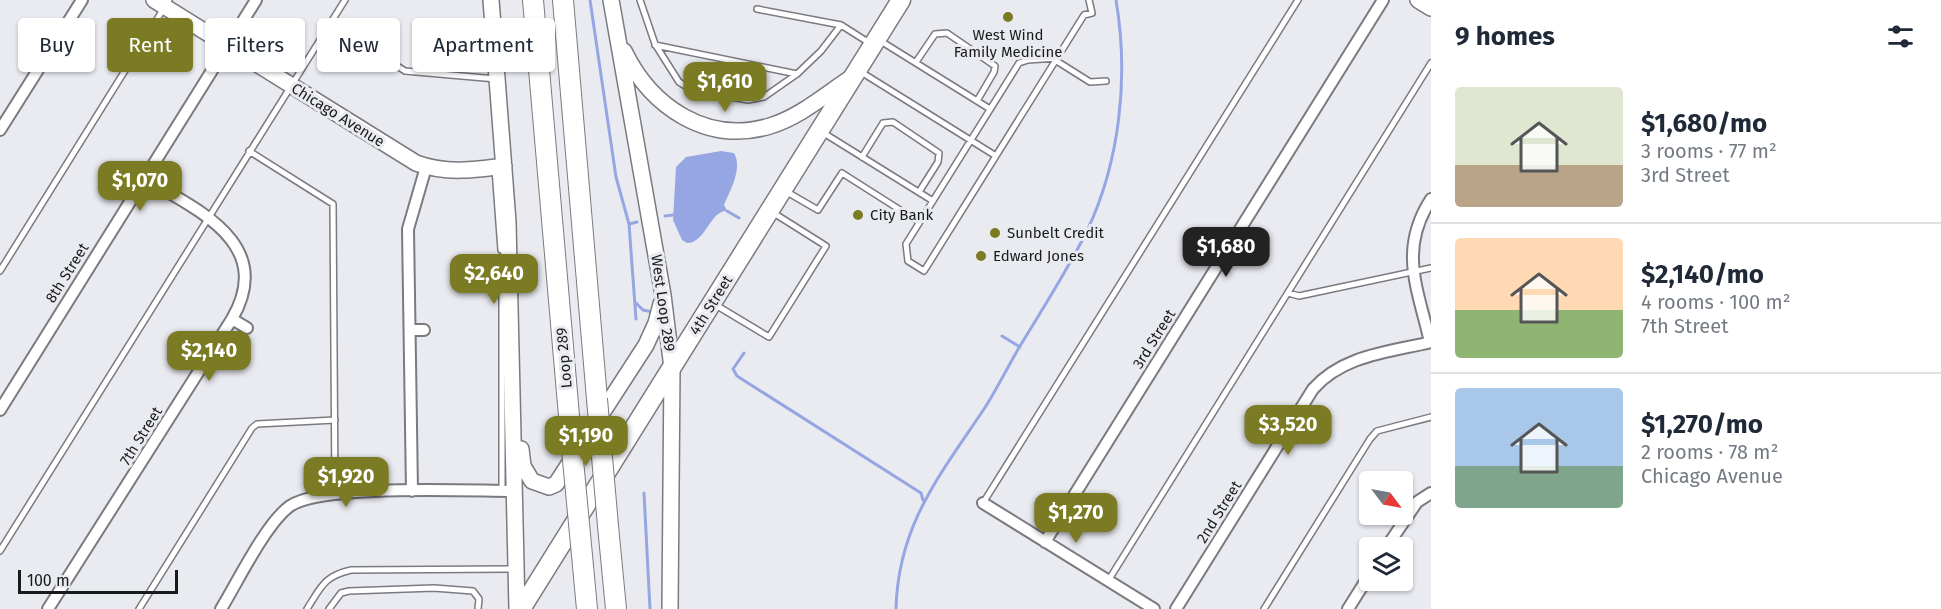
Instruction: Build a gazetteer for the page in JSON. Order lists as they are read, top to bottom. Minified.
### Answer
{"streets":{"highway":["Loop 289"],"main road":["Chicago Avenue","West Loop 289","4th Street"],"street":["8th Street","3rd Street","7th Street","2nd Street"]},"crossings":[["8th Street","7th Street"],["West Loop 289","4th Street"]],"places":["West Wind Family Medicine","City Bank","Sunbelt Credit","Edward Jones"],"scale_bar":"100 m","north":"bottom right","page":{"heading":"9 homes","chip":["Buy","Rent","Filters","New","Apartment"],"price":["$1,610","$1,070","$1,680","$2,640","$2,140","$3,520","$1,190","$1,920","$1,270"],"list":[{"name":"$1,680/mo","note":"3 rooms · 77 m² · 3rd Street"},{"name":"$2,140/mo","note":"4 rooms · 100 m² · 7th Street"},{"name":"$1,270/mo","note":"2 rooms · 78 m² · Chicago Avenue"}],"scale":"100 m"}}
